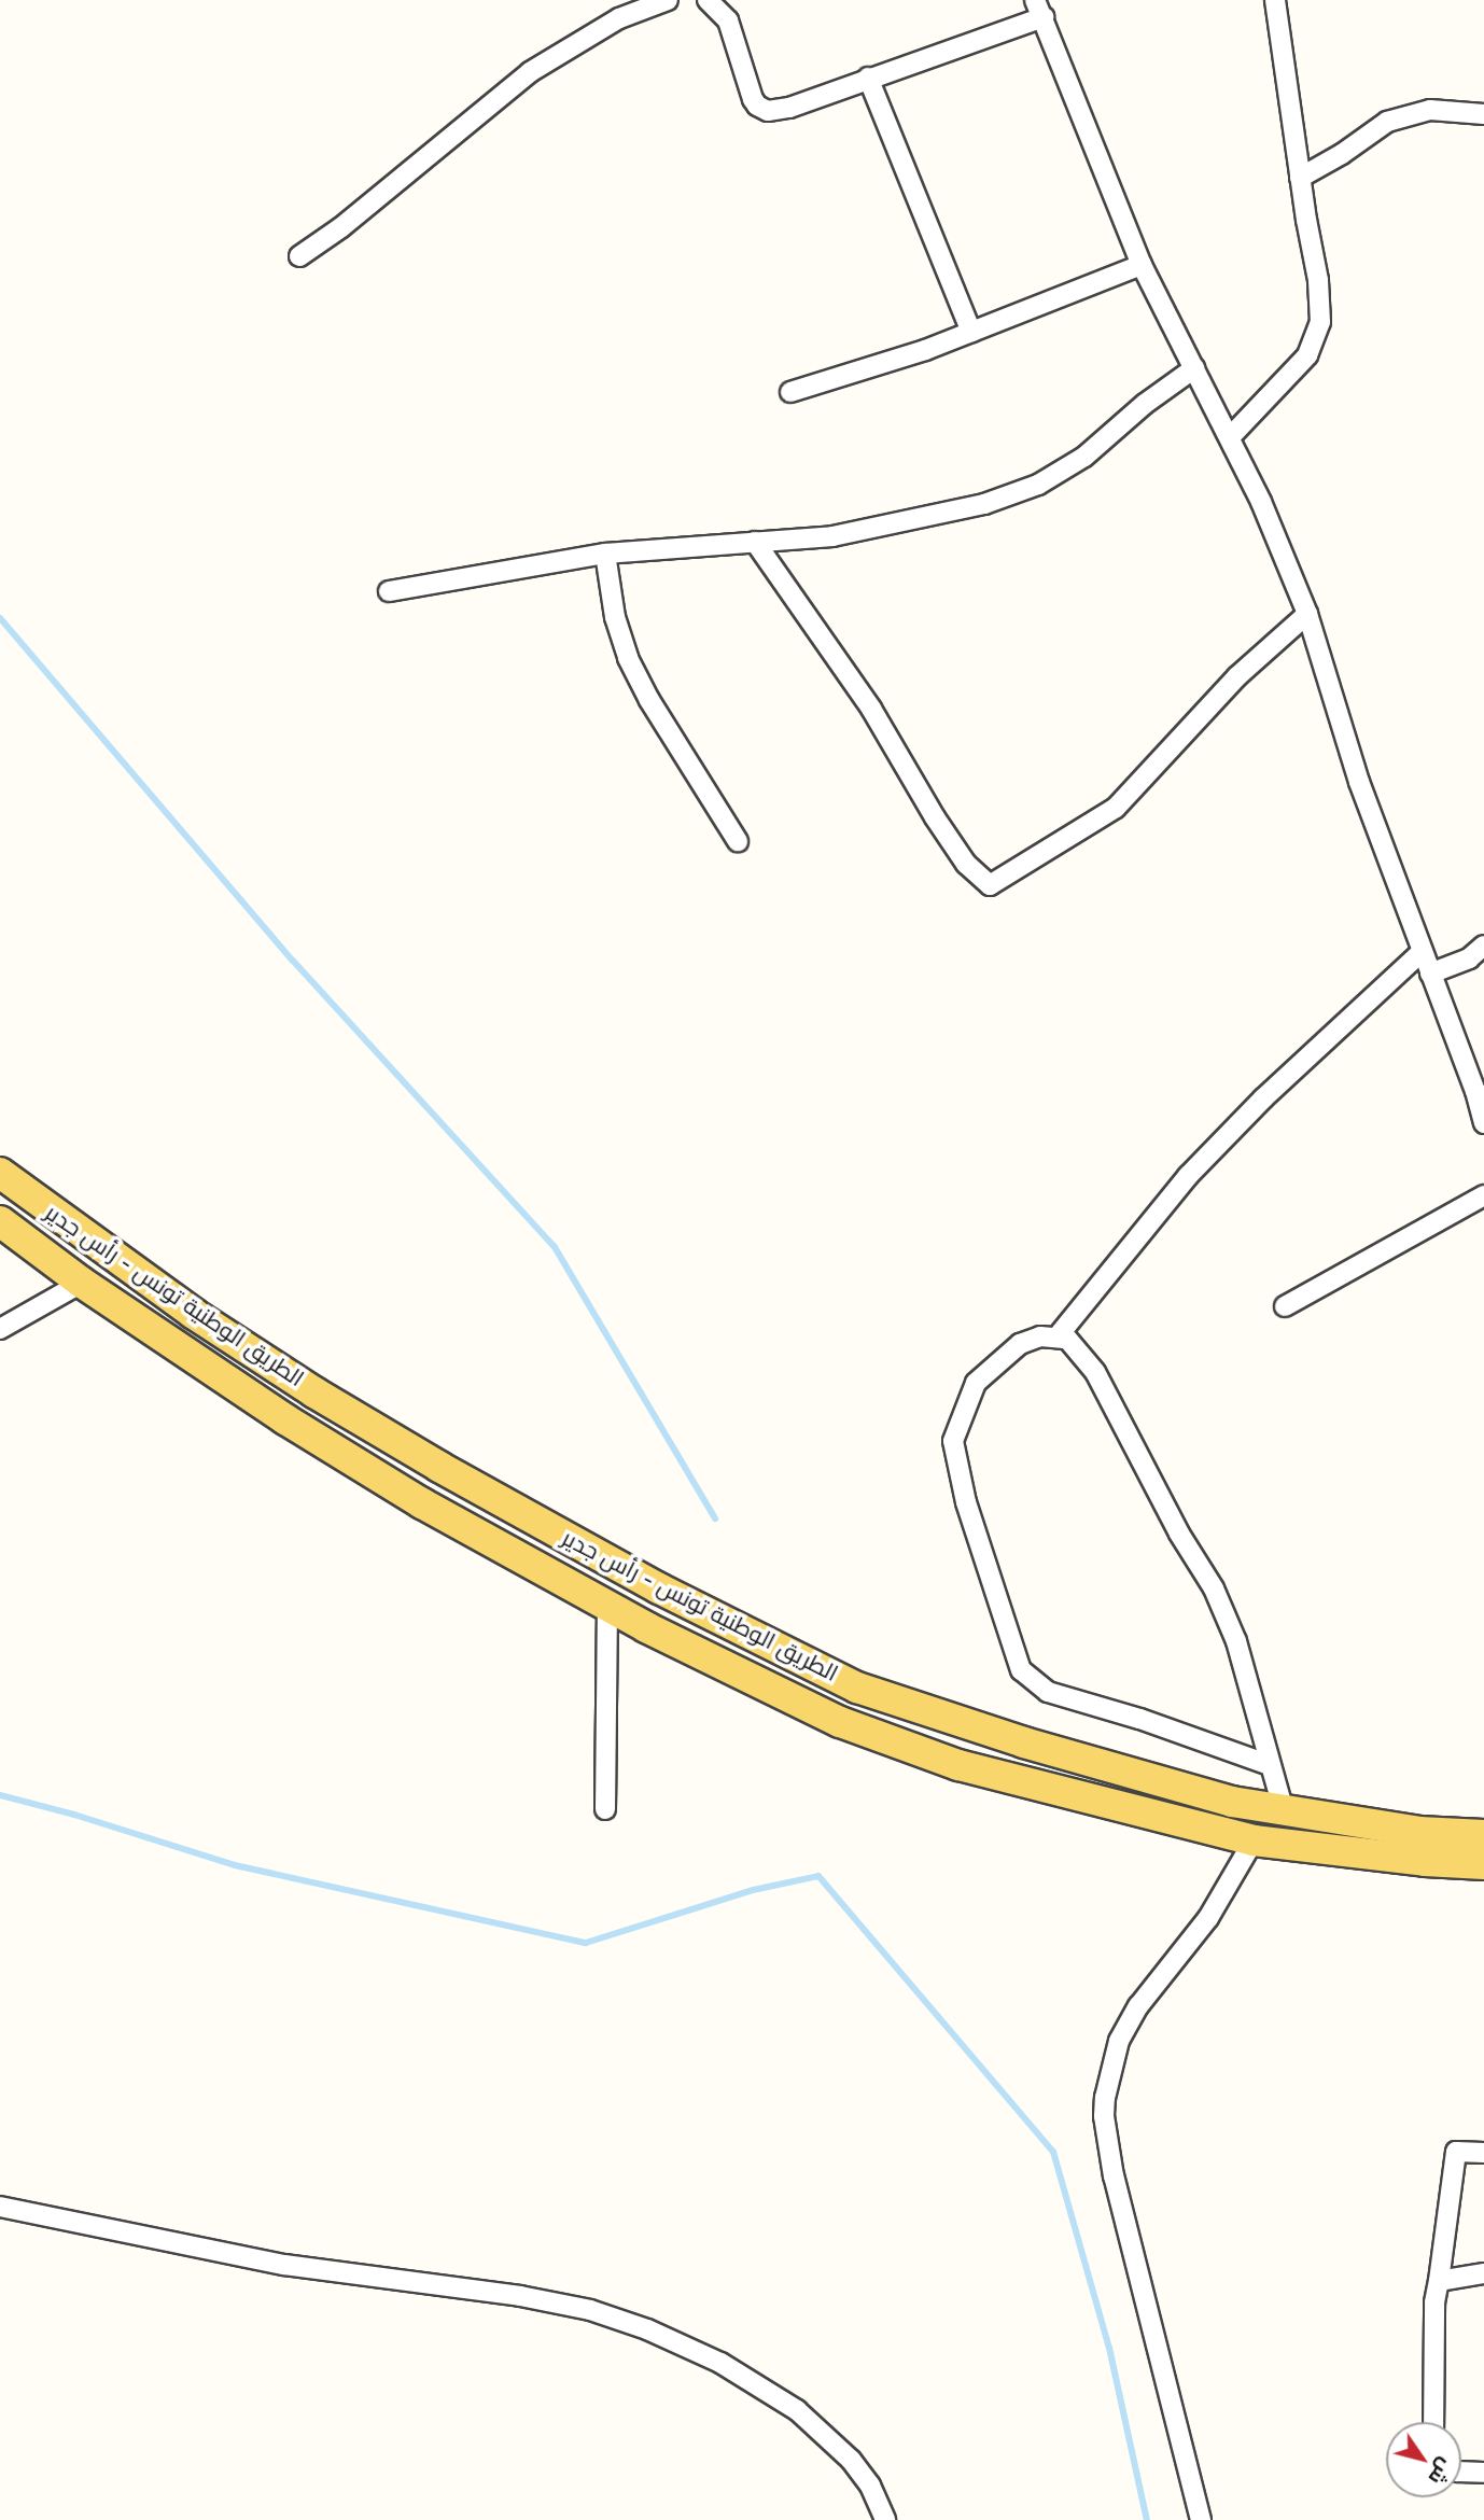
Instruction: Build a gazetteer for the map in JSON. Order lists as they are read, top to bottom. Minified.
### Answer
{"streets":{"main road":["الطريق الوطنية تونس - رأس جدير"]},"north":"bottom right"}
